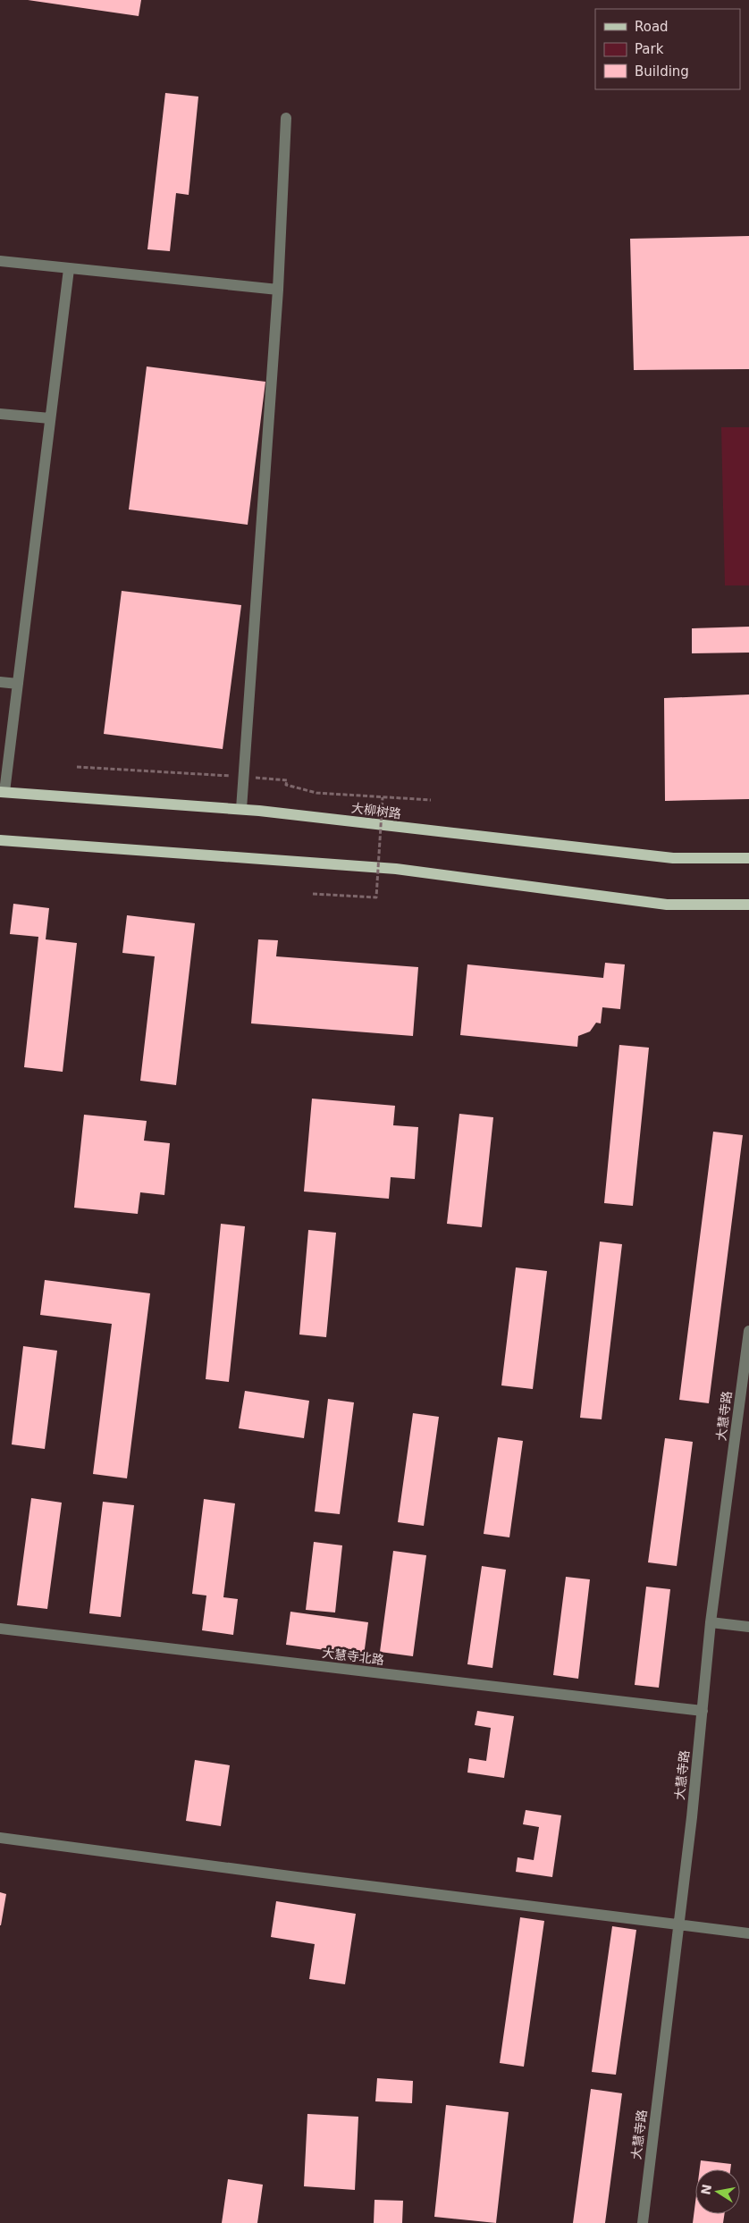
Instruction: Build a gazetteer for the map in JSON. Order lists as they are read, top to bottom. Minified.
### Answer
{"streets":{"main road":["大柳树路"],"street":["大慧寺路","大慧寺北路"]},"crossings":[["大慧寺路","大慧寺北路"]],"legend":["Road","Park","Building"],"north":"left"}
